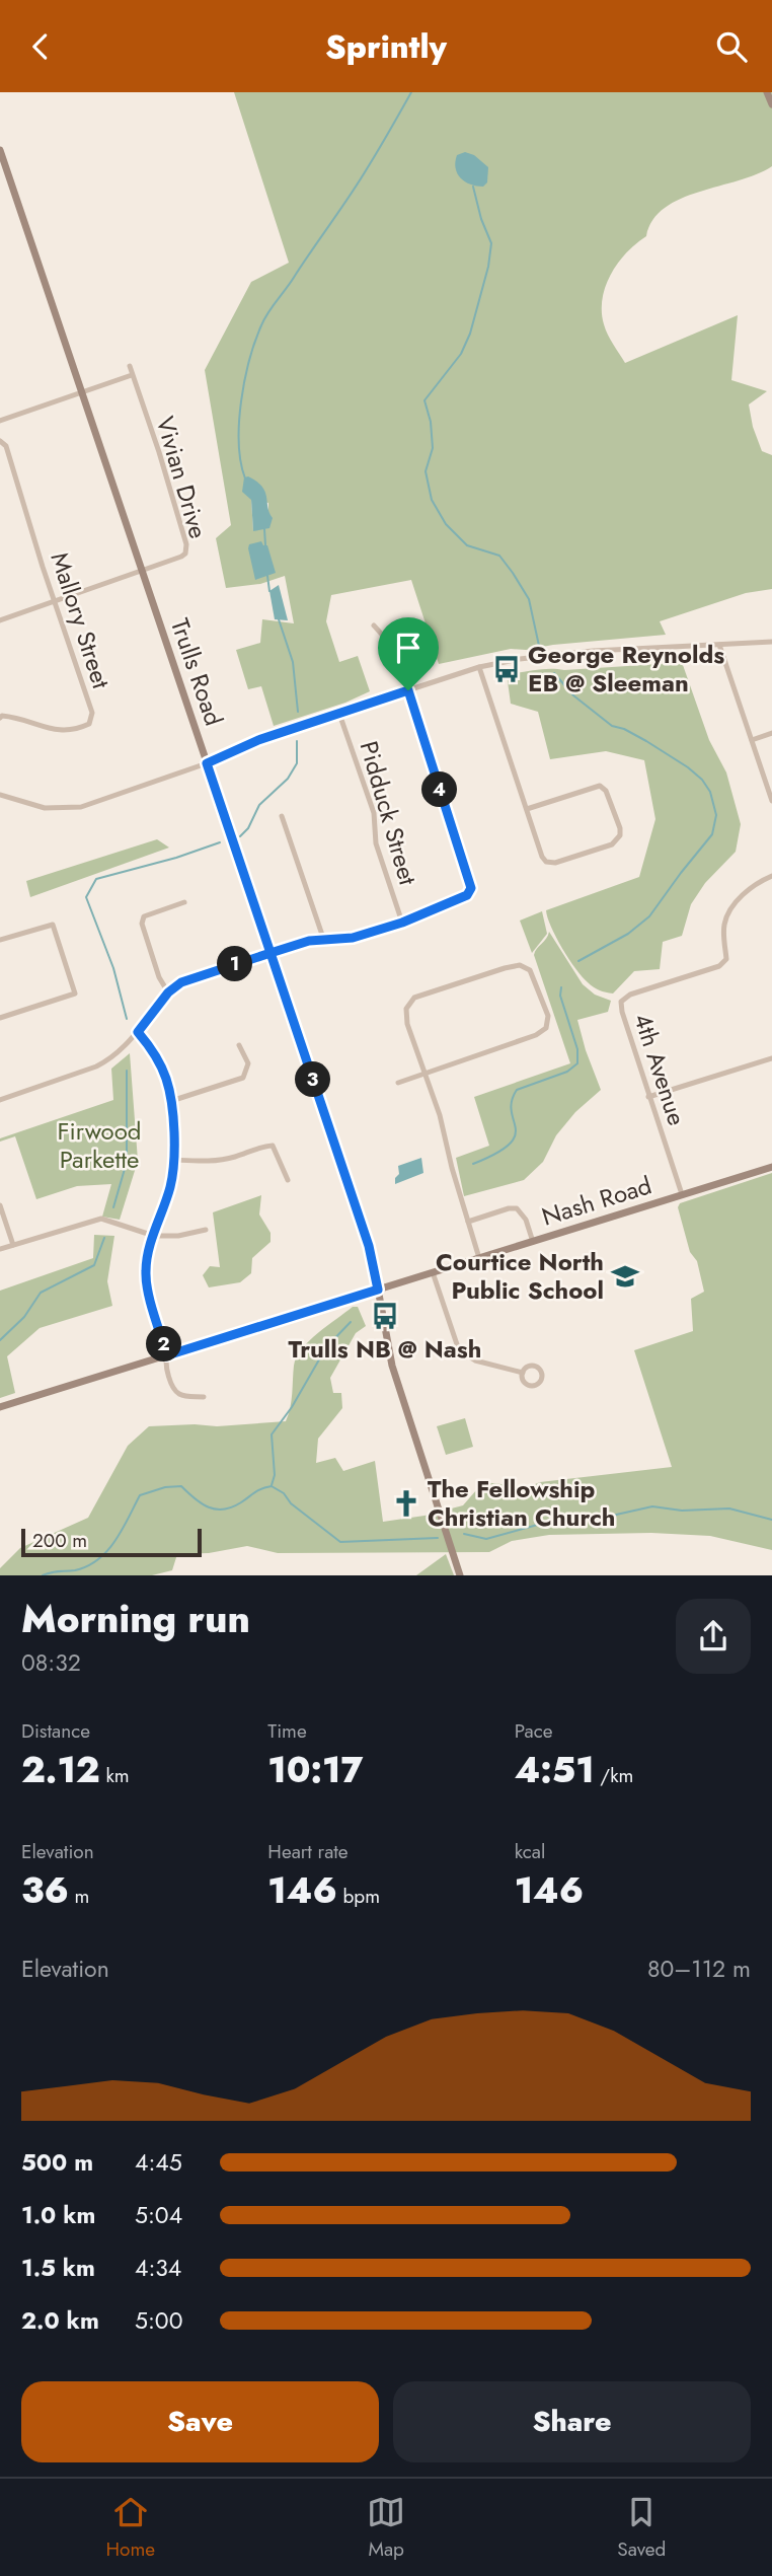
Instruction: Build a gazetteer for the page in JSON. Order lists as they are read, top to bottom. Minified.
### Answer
{"streets":{"street":["Vivian Drive","Mallory Street","Trulls Road","Pidduck Street","4th Avenue","Nash Road"]},"crossings":[["Vivian Drive","Trulls Road"],["Trulls Road","Nash Road"],["4th Avenue","Nash Road"]],"parks":["Firwood Parkette"],"places":{"bus stop":["George Reynolds EB @ Sleeman","Trulls NB @ Nash"],"school or university":["Courtice North Public School"],"church":["The Fellowship Christian Church"]},"scale_bar":"200 m","page":{"header":"Sprintly","pins":["4","1","3","2"],"scale":"200 m","heading":["Morning run","08:32"],"stats":[["Distance","2.12 km"],["Time","10:17"],["Pace","4:51 /km"],["Elevation","36 m"],["Heart rate","146 bpm"],["kcal","146"]],"chart":["Elevation","80–112 m"],"list":[{"name":"500 m","note":"4:45"},{"name":"1.0 km","note":"5:04"},{"name":"1.5 km","note":"4:34"},{"name":"2.0 km","note":"5:00"}],"buttons":["Save","Share"],"tabs":["Home","Map","Saved"]}}
